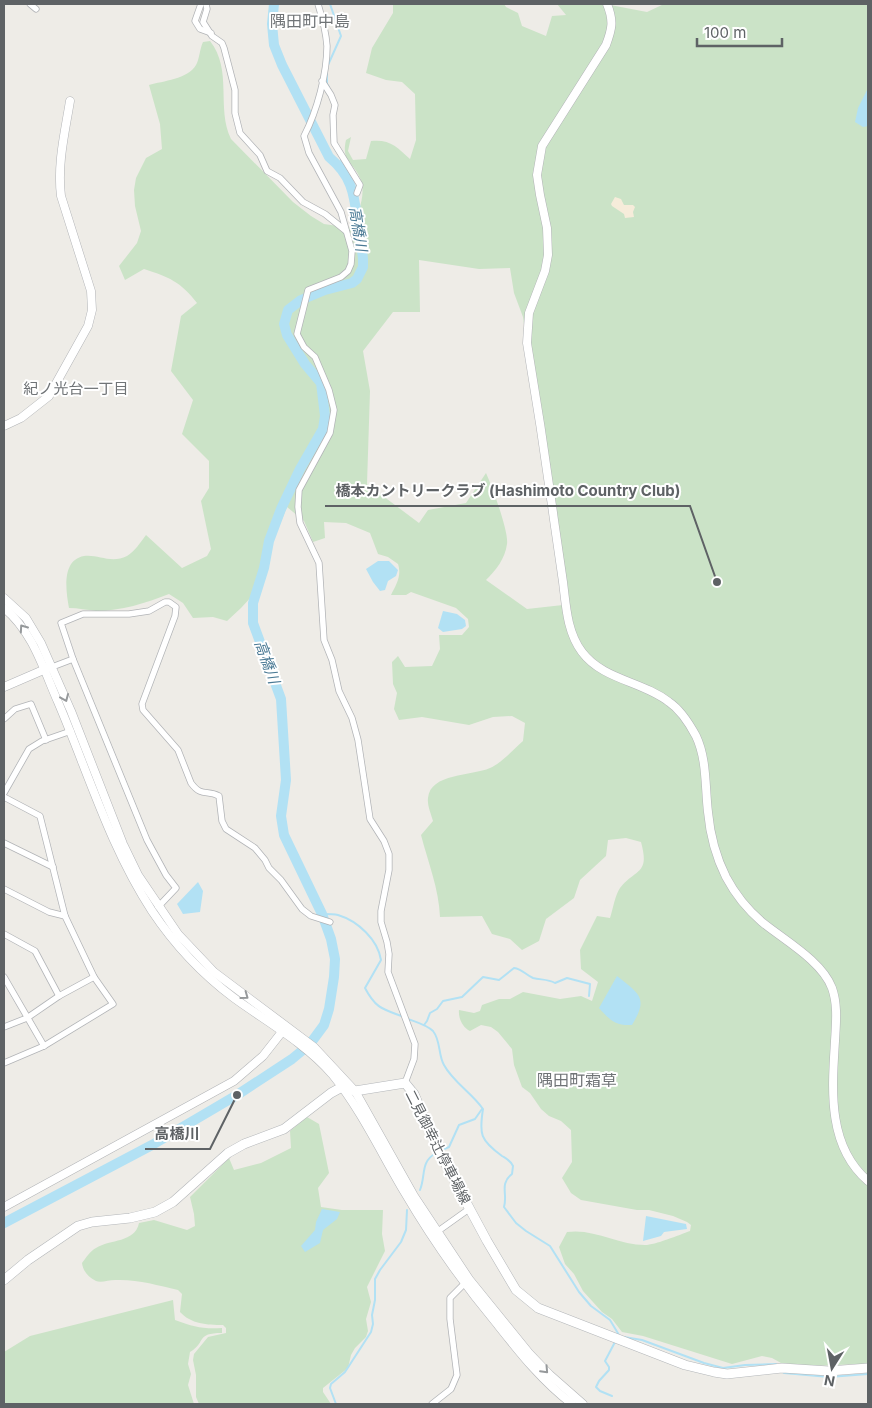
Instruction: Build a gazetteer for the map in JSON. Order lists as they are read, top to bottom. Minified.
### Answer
{"streets":{"main road":["二見御幸辻停車場線"]},"districts":["隅田町中島","紀ノ光台一丁目","隅田町霜草"],"water":["高橋川"],"places":["橋本カントリークラブ (Hashimoto Country Club)","高橋川"],"scale_bar":"100 m","north":"bottom"}
